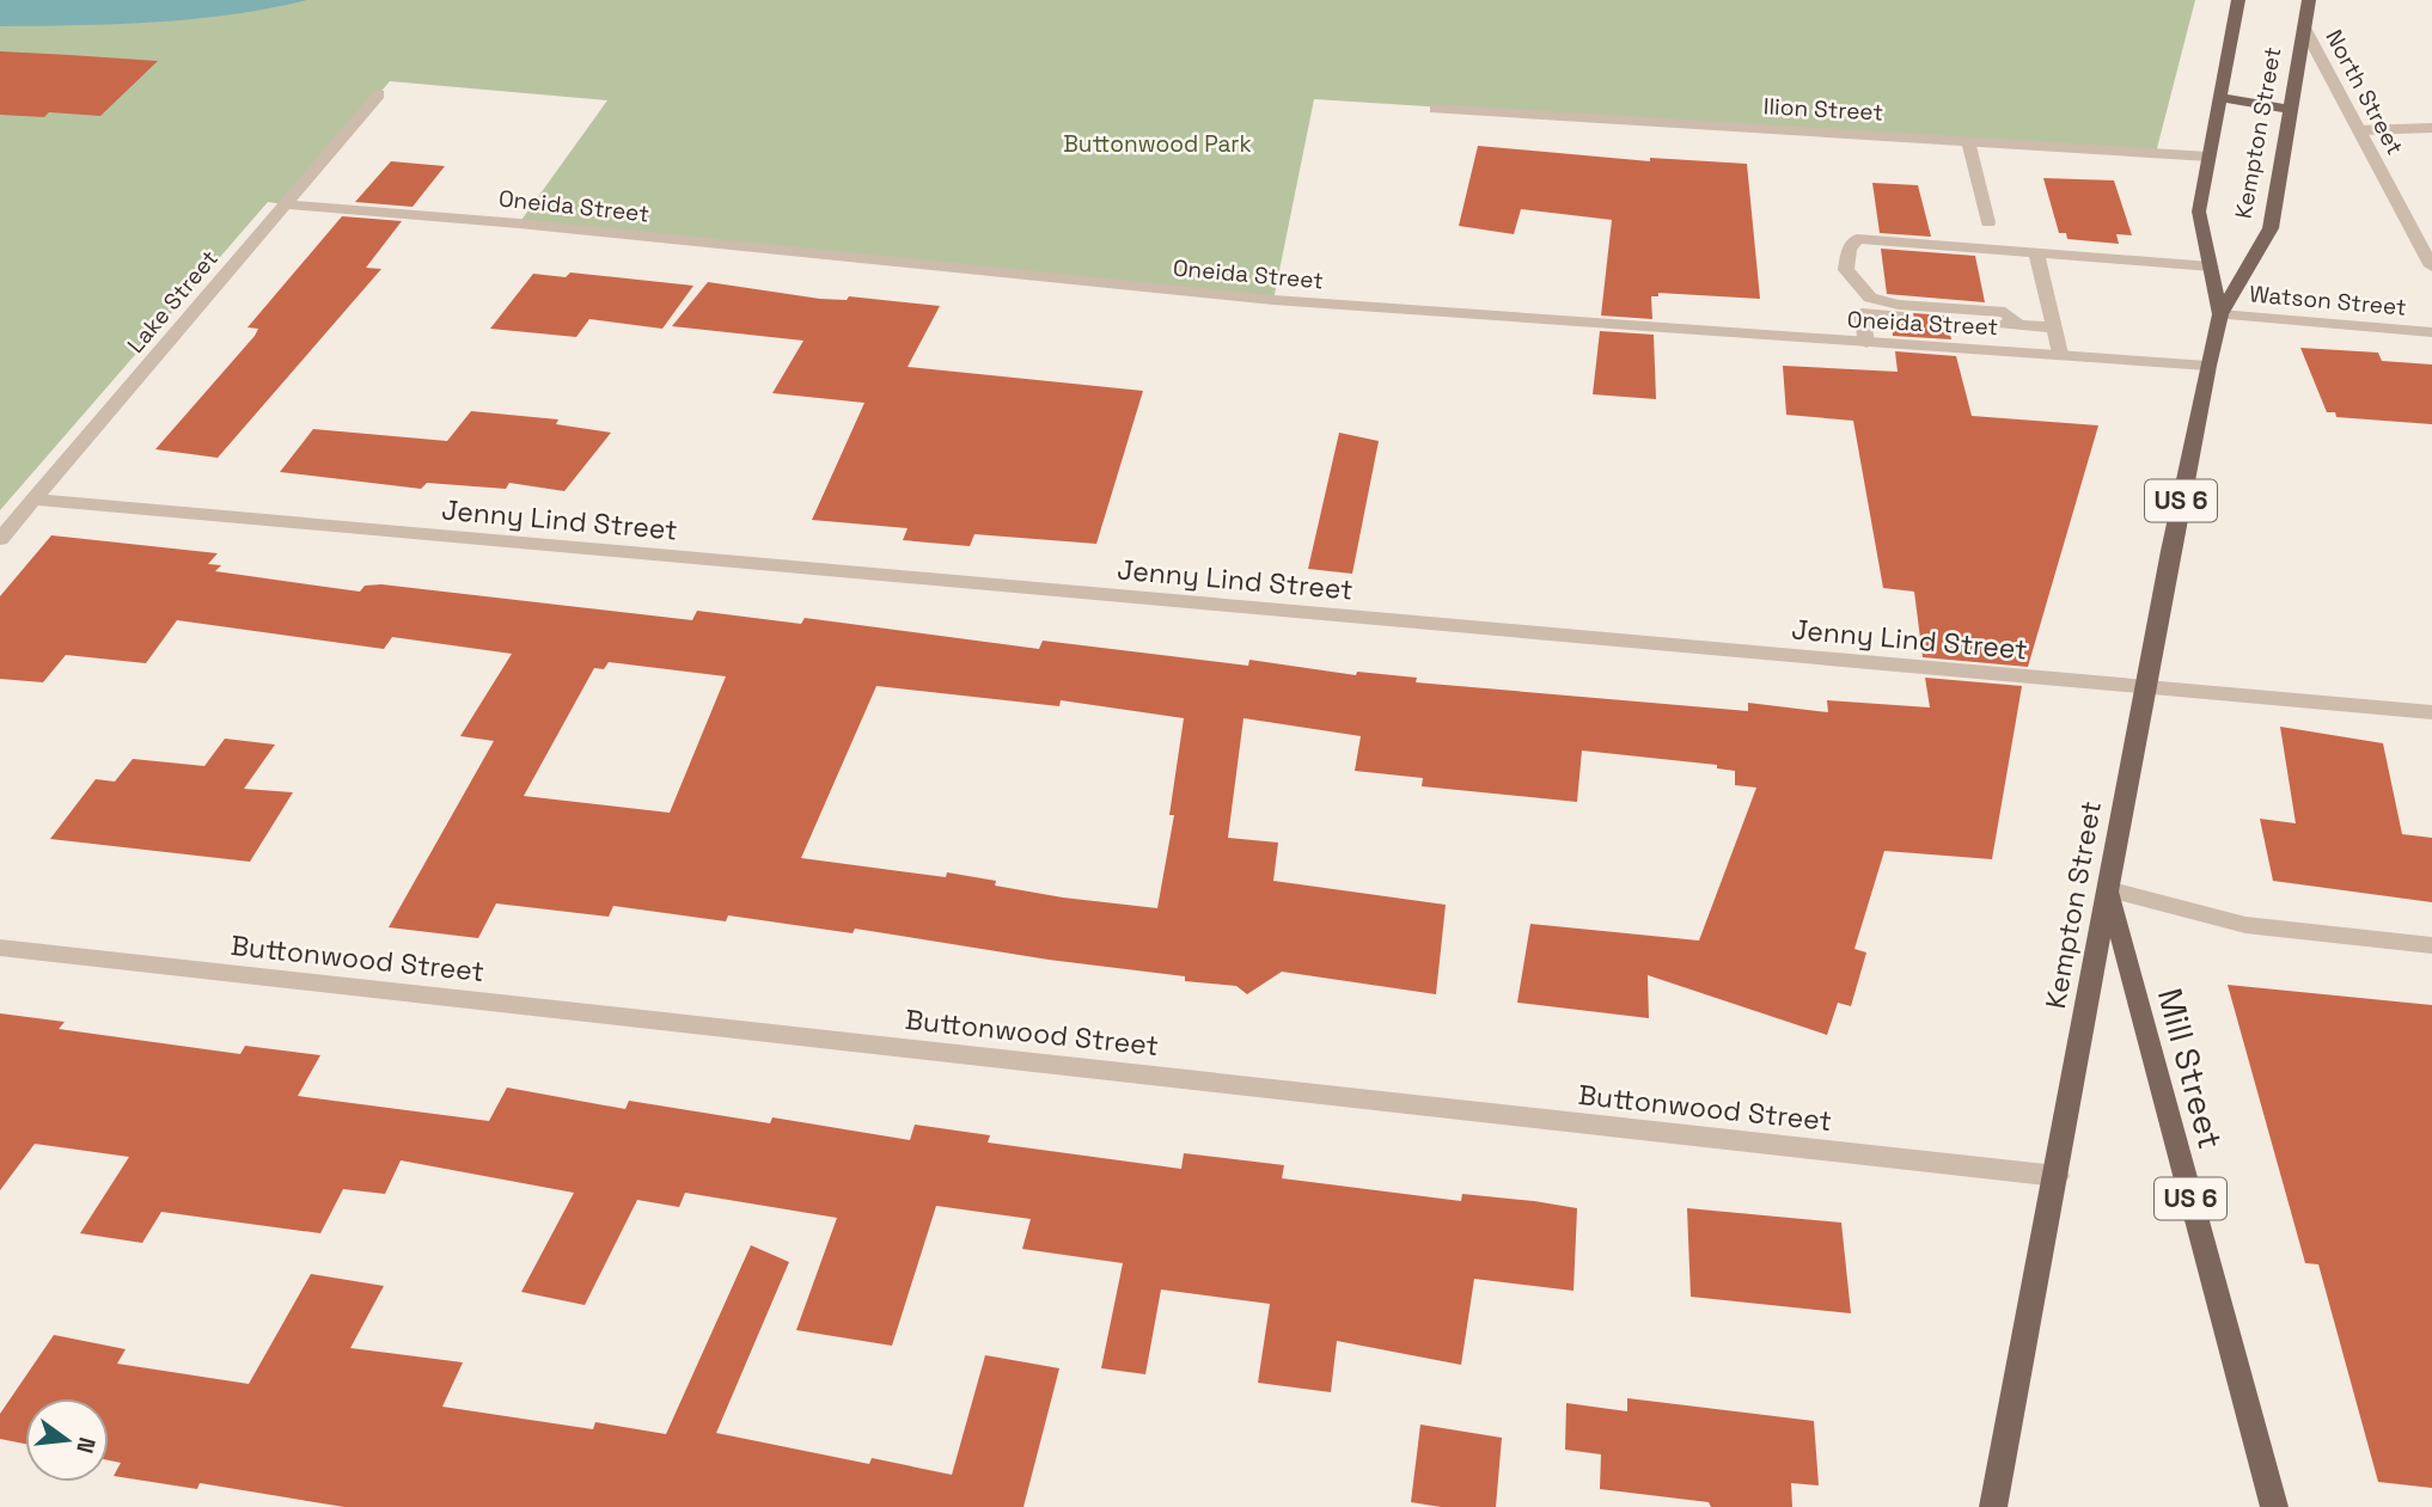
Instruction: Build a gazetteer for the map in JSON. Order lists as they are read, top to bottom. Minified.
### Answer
{"streets":{"main road":["Kempton Street","US 6","Mill Street"],"street":["North Street","Ilion Street","Oneida Street","Watson Street","Lake Street","Jenny Lind Street","Buttonwood Street"]},"crossings":[["North Street","Kempton Street"],["Ilion Street","Kempton Street"],["Kempton Street","Oneida Street"],["Kempton Street","Watson Street"],["Kempton Street","Jenny Lind Street"],["Kempton Street","Buttonwood Street"],["Kempton Street","Mill Street"],["Oneida Street","Lake Street"],["Lake Street","Jenny Lind Street"]],"parks":["Buttonwood Park"],"north":"right"}
